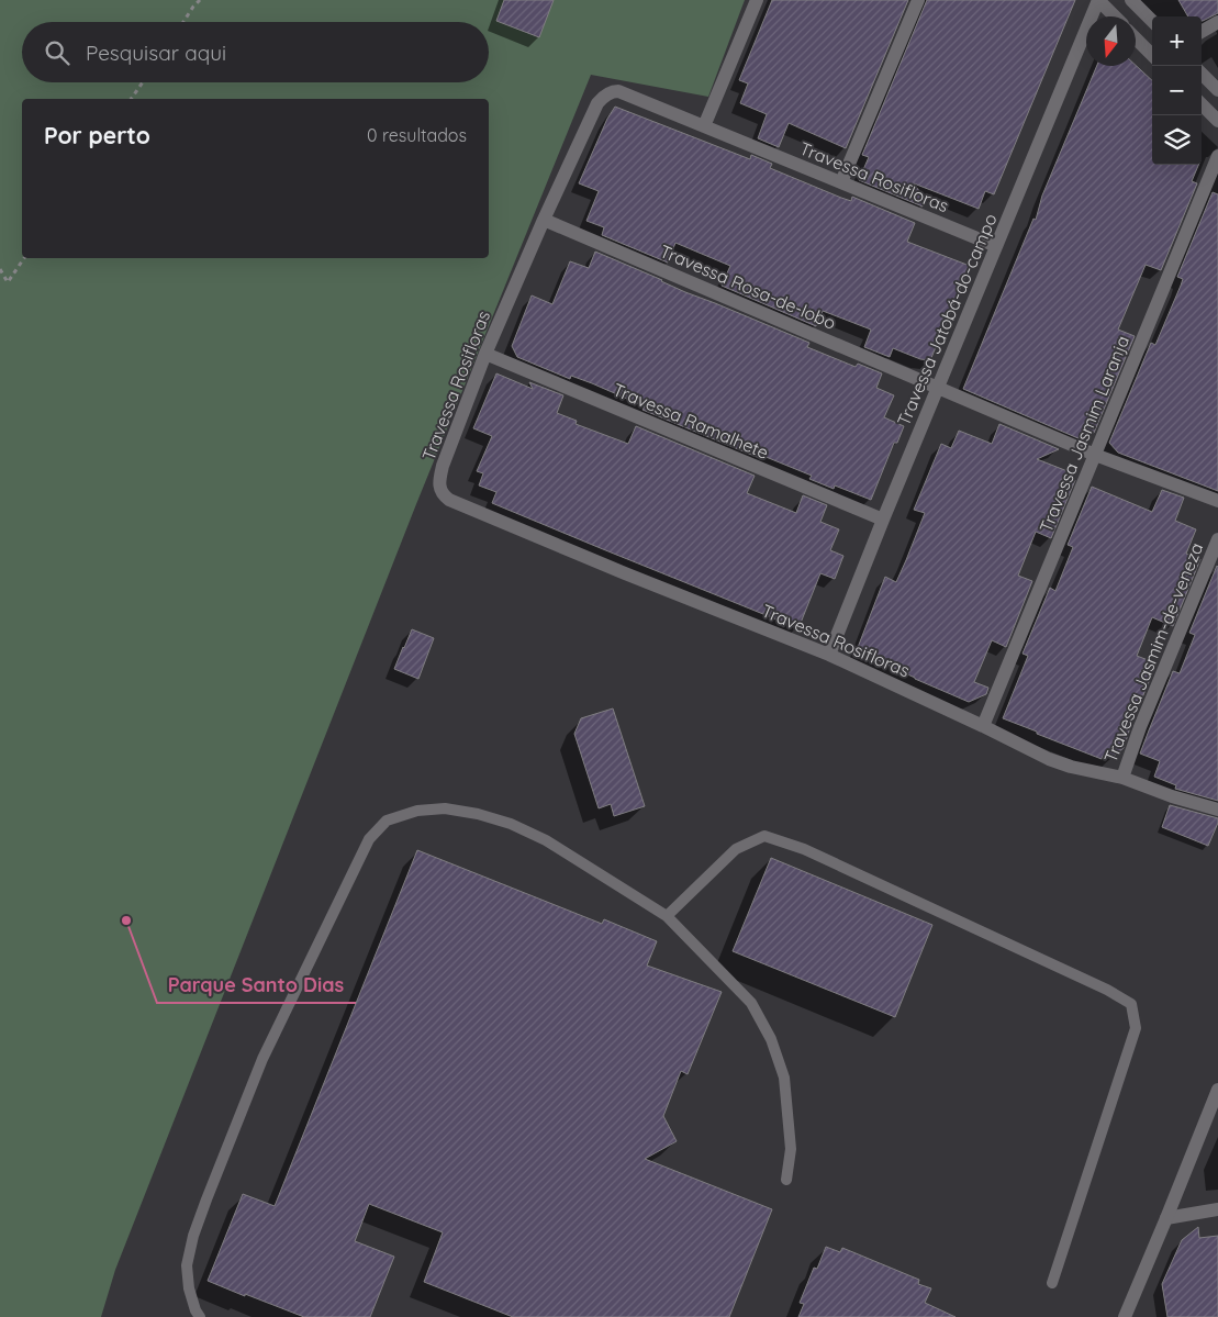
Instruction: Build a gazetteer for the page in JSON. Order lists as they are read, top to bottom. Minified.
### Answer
{"streets":{"street":["Travessa Rosifloras","Travessa Rosa-de-lobo","Travessa Jatobá-do-campo","Travessa Ramalhete","Travessa Jasmim Laranja","Travessa Jasmim-de-veneza"]},"crossings":[["Travessa Rosifloras","Travessa Rosa-de-lobo"],["Travessa Rosifloras","Travessa Jatobá-do-campo"],["Travessa Rosifloras","Travessa Ramalhete"],["Travessa Rosifloras","Travessa Jasmim Laranja"],["Travessa Rosifloras","Travessa Jasmim-de-veneza"],["Travessa Rosa-de-lobo","Travessa Jatobá-do-campo"],["Travessa Rosa-de-lobo","Travessa Jasmim Laranja"],["Travessa Jatobá-do-campo","Travessa Ramalhete"]],"places":["Parque Santo Dias"],"north":"bottom","page":{"map_buttons":["+","−"],"search":"Pesquisar aqui","heading":["Por perto","0 resultados"]}}
